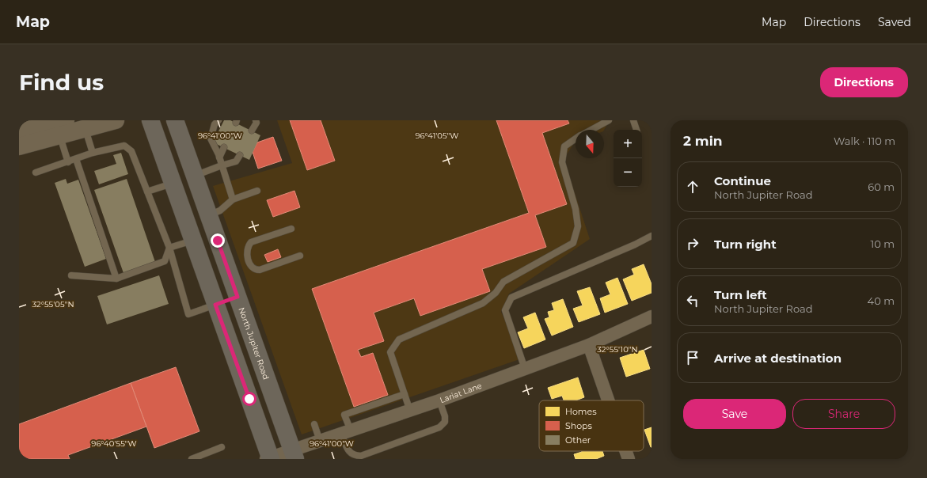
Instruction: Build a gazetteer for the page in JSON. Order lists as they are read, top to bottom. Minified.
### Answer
{"streets":{"main road":["North Jupiter Road"],"street":["Lariat Lane"]},"crossings":[["North Jupiter Road","Lariat Lane"]],"legend":["Homes","Shops","Other"],"north":"bottom","page":{"header":"Map","nav":["Map","Directions","Saved"],"buttons":["Directions",["Save","Share"]],"title":"Find us","heading":["2 min","Walk · 110 m"],"map_buttons":["+","−"],"list":[["Continue","North Jupiter Road","60 m"],["Turn right","10 m"],["Turn left","North Jupiter Road","40 m"],"Arrive at destination"]},"coordinates":["96°41'00\"W","96°41'05\"W","32°55'05\"N","32°55'10\"N","96°40'55\"W"]}
